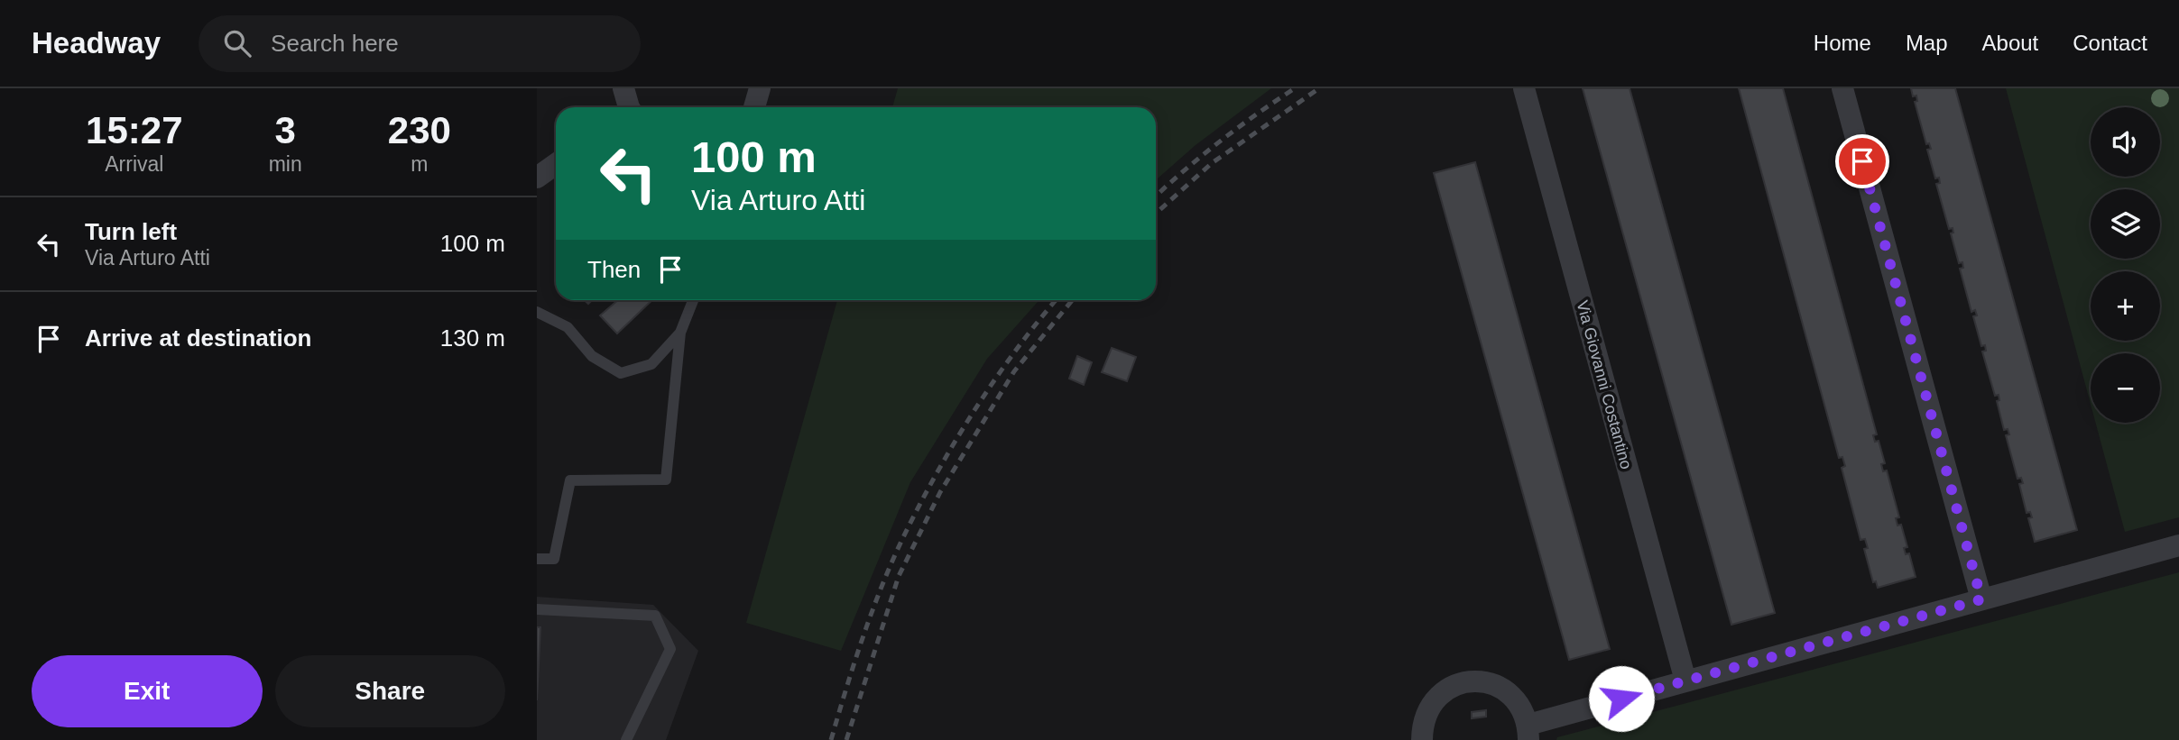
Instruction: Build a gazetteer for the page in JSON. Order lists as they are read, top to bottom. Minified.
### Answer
{"streets":{"street":["Via Giovanni Costantino"]},"page":{"header":"Headway","search":"Search here","nav":["Home","Map","About","Contact"],"eta":["15:27","Arrival","3","min","230","m"],"map_buttons":["+","−"],"turn":["100 m","Via Arturo Atti"],"list":[{"name":"Turn left","note":"Via Arturo Atti","value":"100 m"},{"name":"Arrive at destination","value":"130 m"}],"then":"Then","buttons":["Exit","Share"]}}
